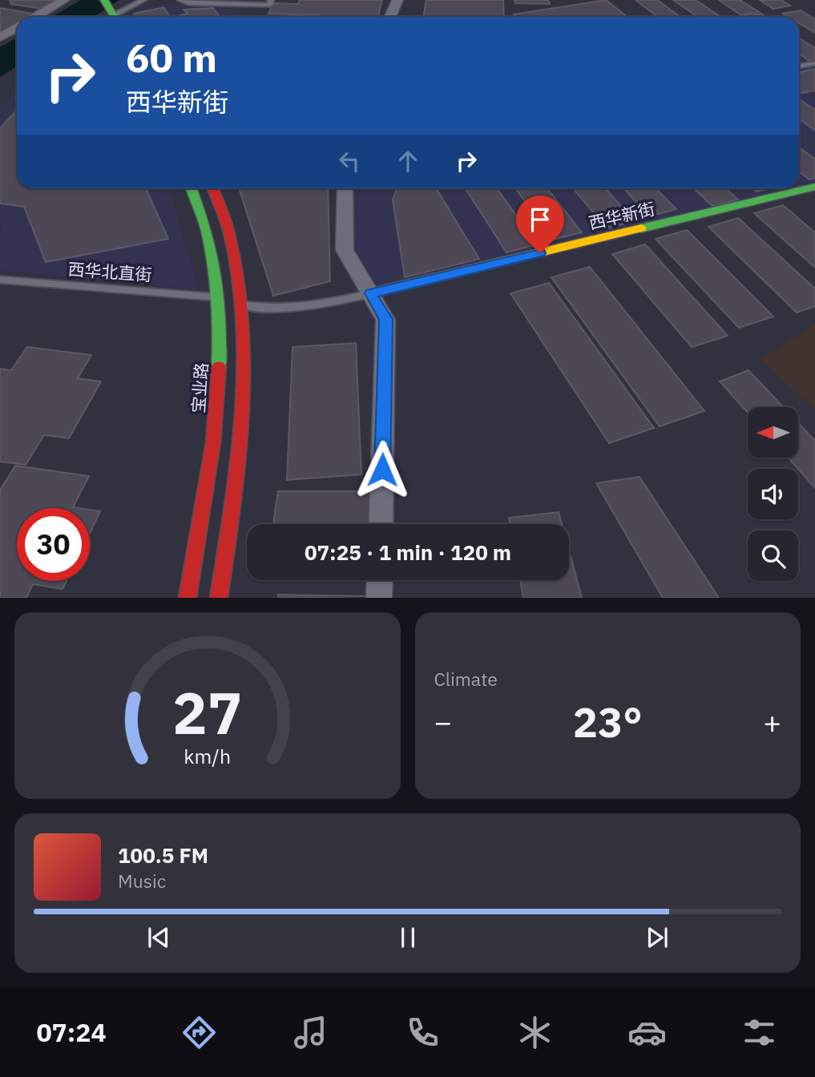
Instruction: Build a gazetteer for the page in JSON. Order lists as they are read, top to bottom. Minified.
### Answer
{"streets":{"main road":["西华新街","宝业路"],"lane":["西华北直街"]},"crossings":[["西华北直街","宝业路"]],"north":"left","page":{"turn":["60 m","西华新街"],"limit":"30","trip":"07:25 · 1 min · 120 m","tile":"Climate","heat":["−","23°","+"],"song":["100.5 FM","Music"],"tabs":"07:24","gauge":["27","km/h"]}}
